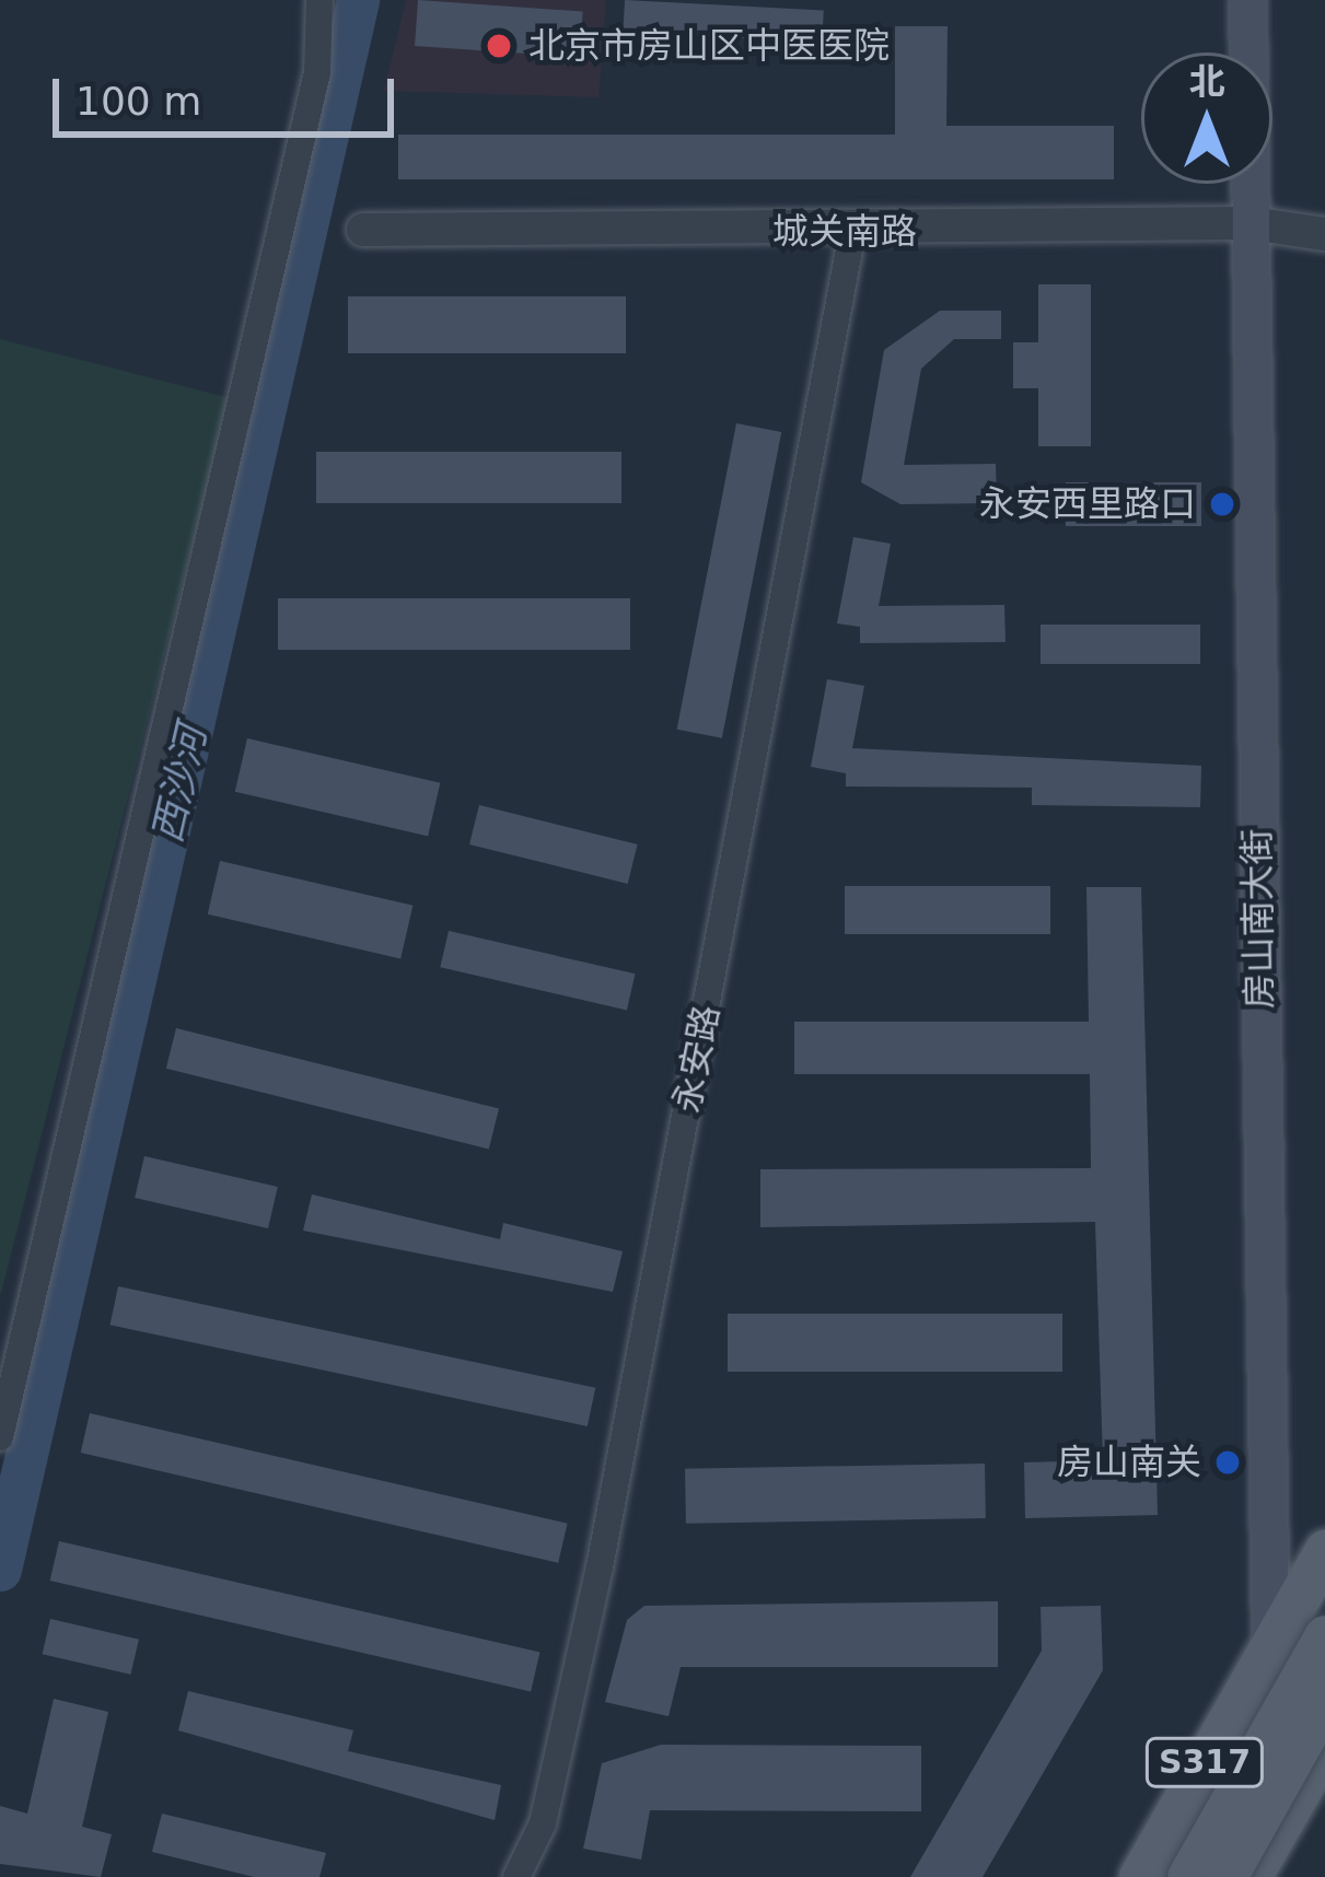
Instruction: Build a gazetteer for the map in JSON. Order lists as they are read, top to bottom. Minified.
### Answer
{"streets":{"main road":["房山南大街","S317"],"street":["城关南路","永安路"]},"crossings":[["城关南路","房山南大街"],["城关南路","永安路"],["房山南大街","S317"]],"water":["西沙河"],"places":["北京市房山区中医医院","永安西里路口","房山南关"],"scale_bar":"100 m","north":"top"}
